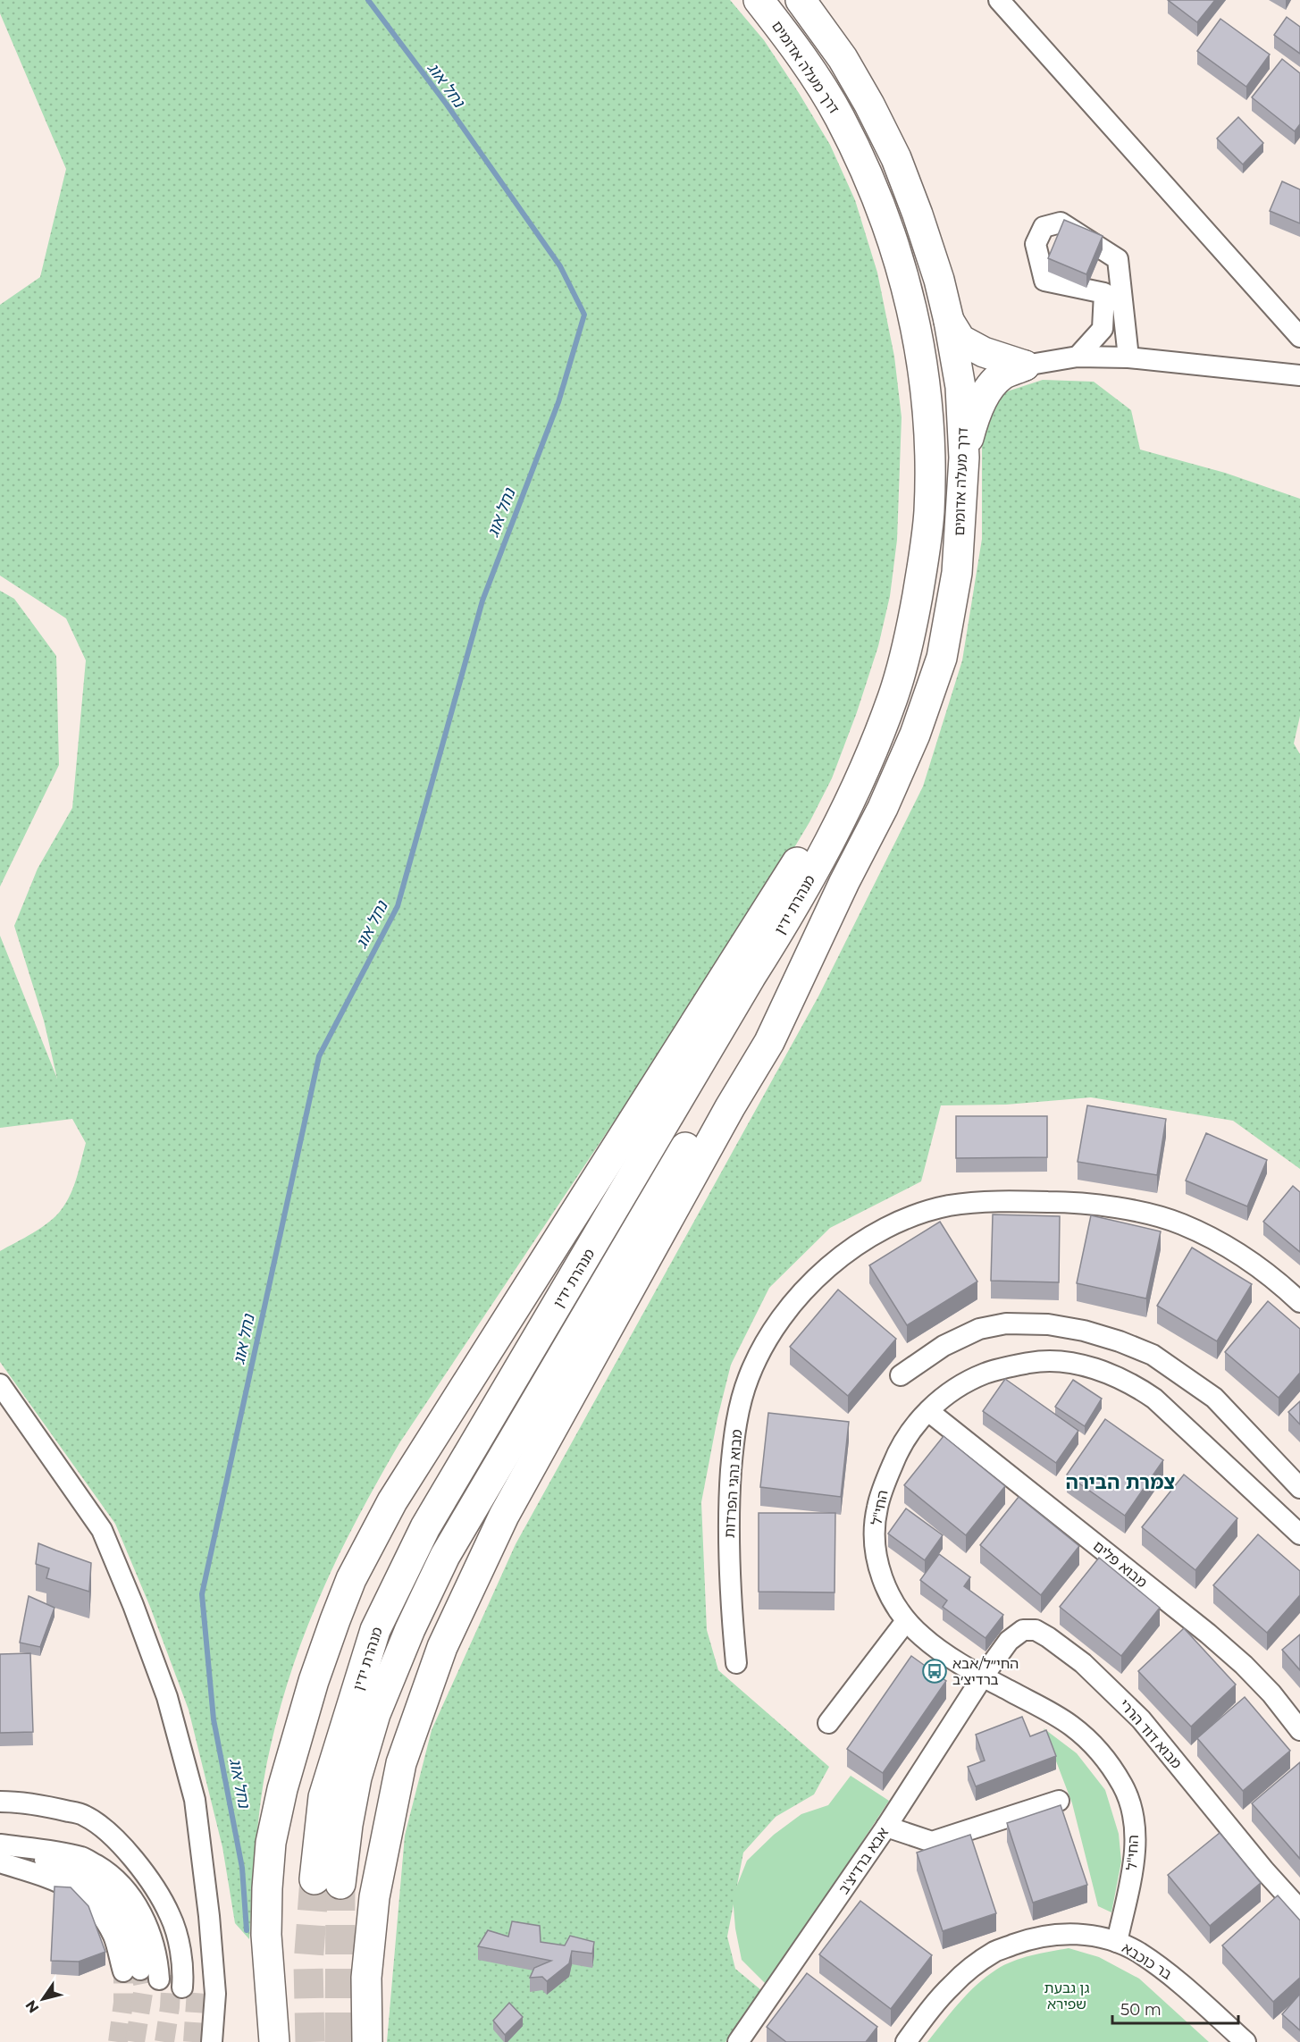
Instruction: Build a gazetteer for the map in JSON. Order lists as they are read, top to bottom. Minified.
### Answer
{"streets":{"highway":["דרך מעלה אדומים","מנהרת ידין"],"street":["מבוא נהגי הפרדות","החי\"ל","מבוא פלים","מבוא דוד הררי","אבא ברדיצ'ב","בר כוכבא"]},"crossings":[["דרך מעלה אדומים","מנהרת ידין"],["החי\"ל","מבוא פלים"],["החי\"ל","מבוא דוד הררי"],["החי\"ל","אבא ברדיצ'ב"],["החי\"ל","בר כוכבא"],["מבוא דוד הררי","אבא ברדיצ'ב"]],"districts":["צמרת הבירה"],"water":["נחל אוג"],"parks":["גן גבעת שפירא"],"places":{"bus stop":["החי״ל/אבא ברדיצ׳ב"]},"scale_bar":"50 m","north":"bottom left"}
